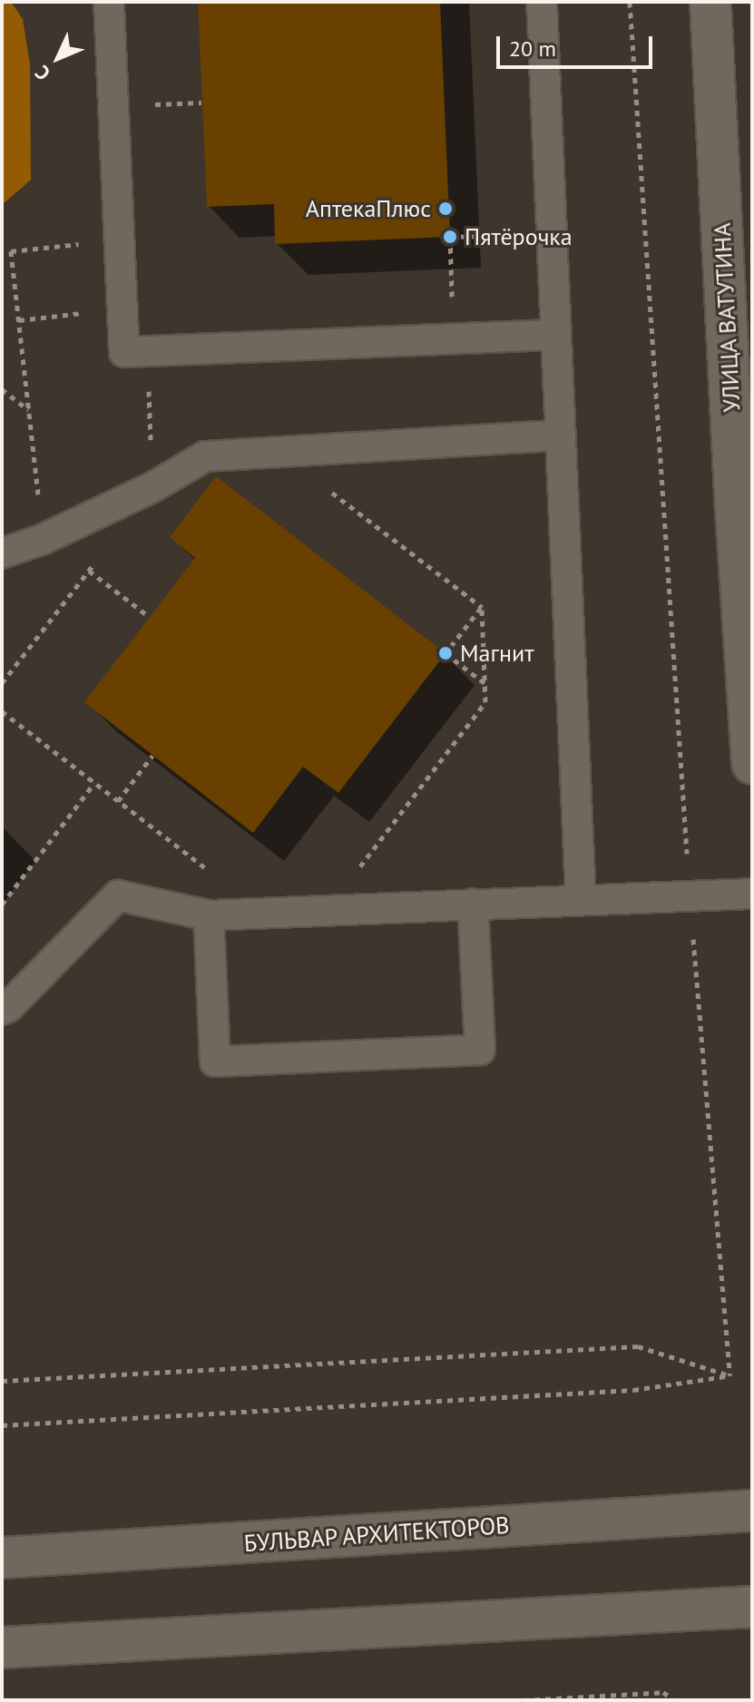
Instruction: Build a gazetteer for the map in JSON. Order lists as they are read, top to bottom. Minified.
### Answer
{"streets":{"main road":["УЛИЦА ВАТУТИНА","БУЛЬВАР АРХИТЕКТОРОВ"]},"places":["АптекаПлюс","Пятёрочка","Магнит"],"scale_bar":"20 m","north":"bottom left"}
